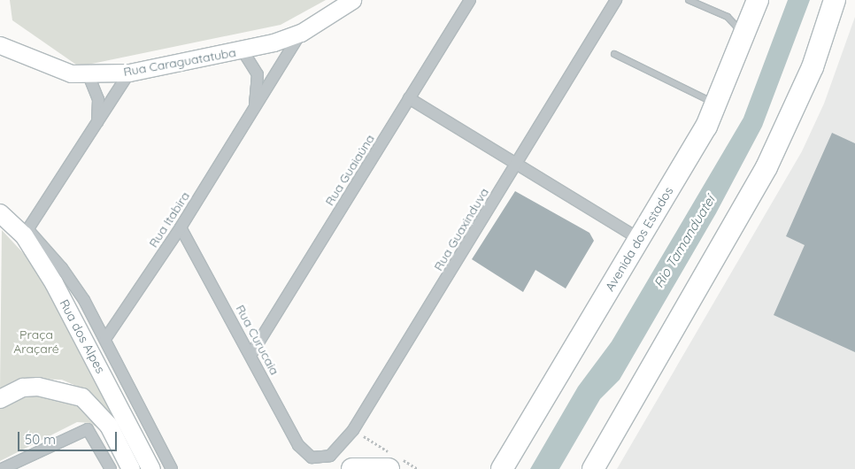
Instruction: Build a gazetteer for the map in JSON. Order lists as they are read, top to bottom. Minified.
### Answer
{"streets":{"highway":["Avenida dos Estados"],"main road":["Rua dos Alpes"],"street":["Rua Caraguatatuba","Rua Guaiaúna","Rua Itabira","Rua Guaxinduva","Rua Curucaia"]},"crossings":[["Rua Caraguatatuba","Rua Itabira"],["Rua Guaiaúna","Rua Curucaia"],["Rua Itabira","Rua dos Alpes"],["Rua Itabira","Rua Curucaia"],["Rua Guaxinduva","Rua Curucaia"]],"water":["Rio Tamanduateí"],"parks":["Praça Araçaré"],"scale_bar":"50 m"}
